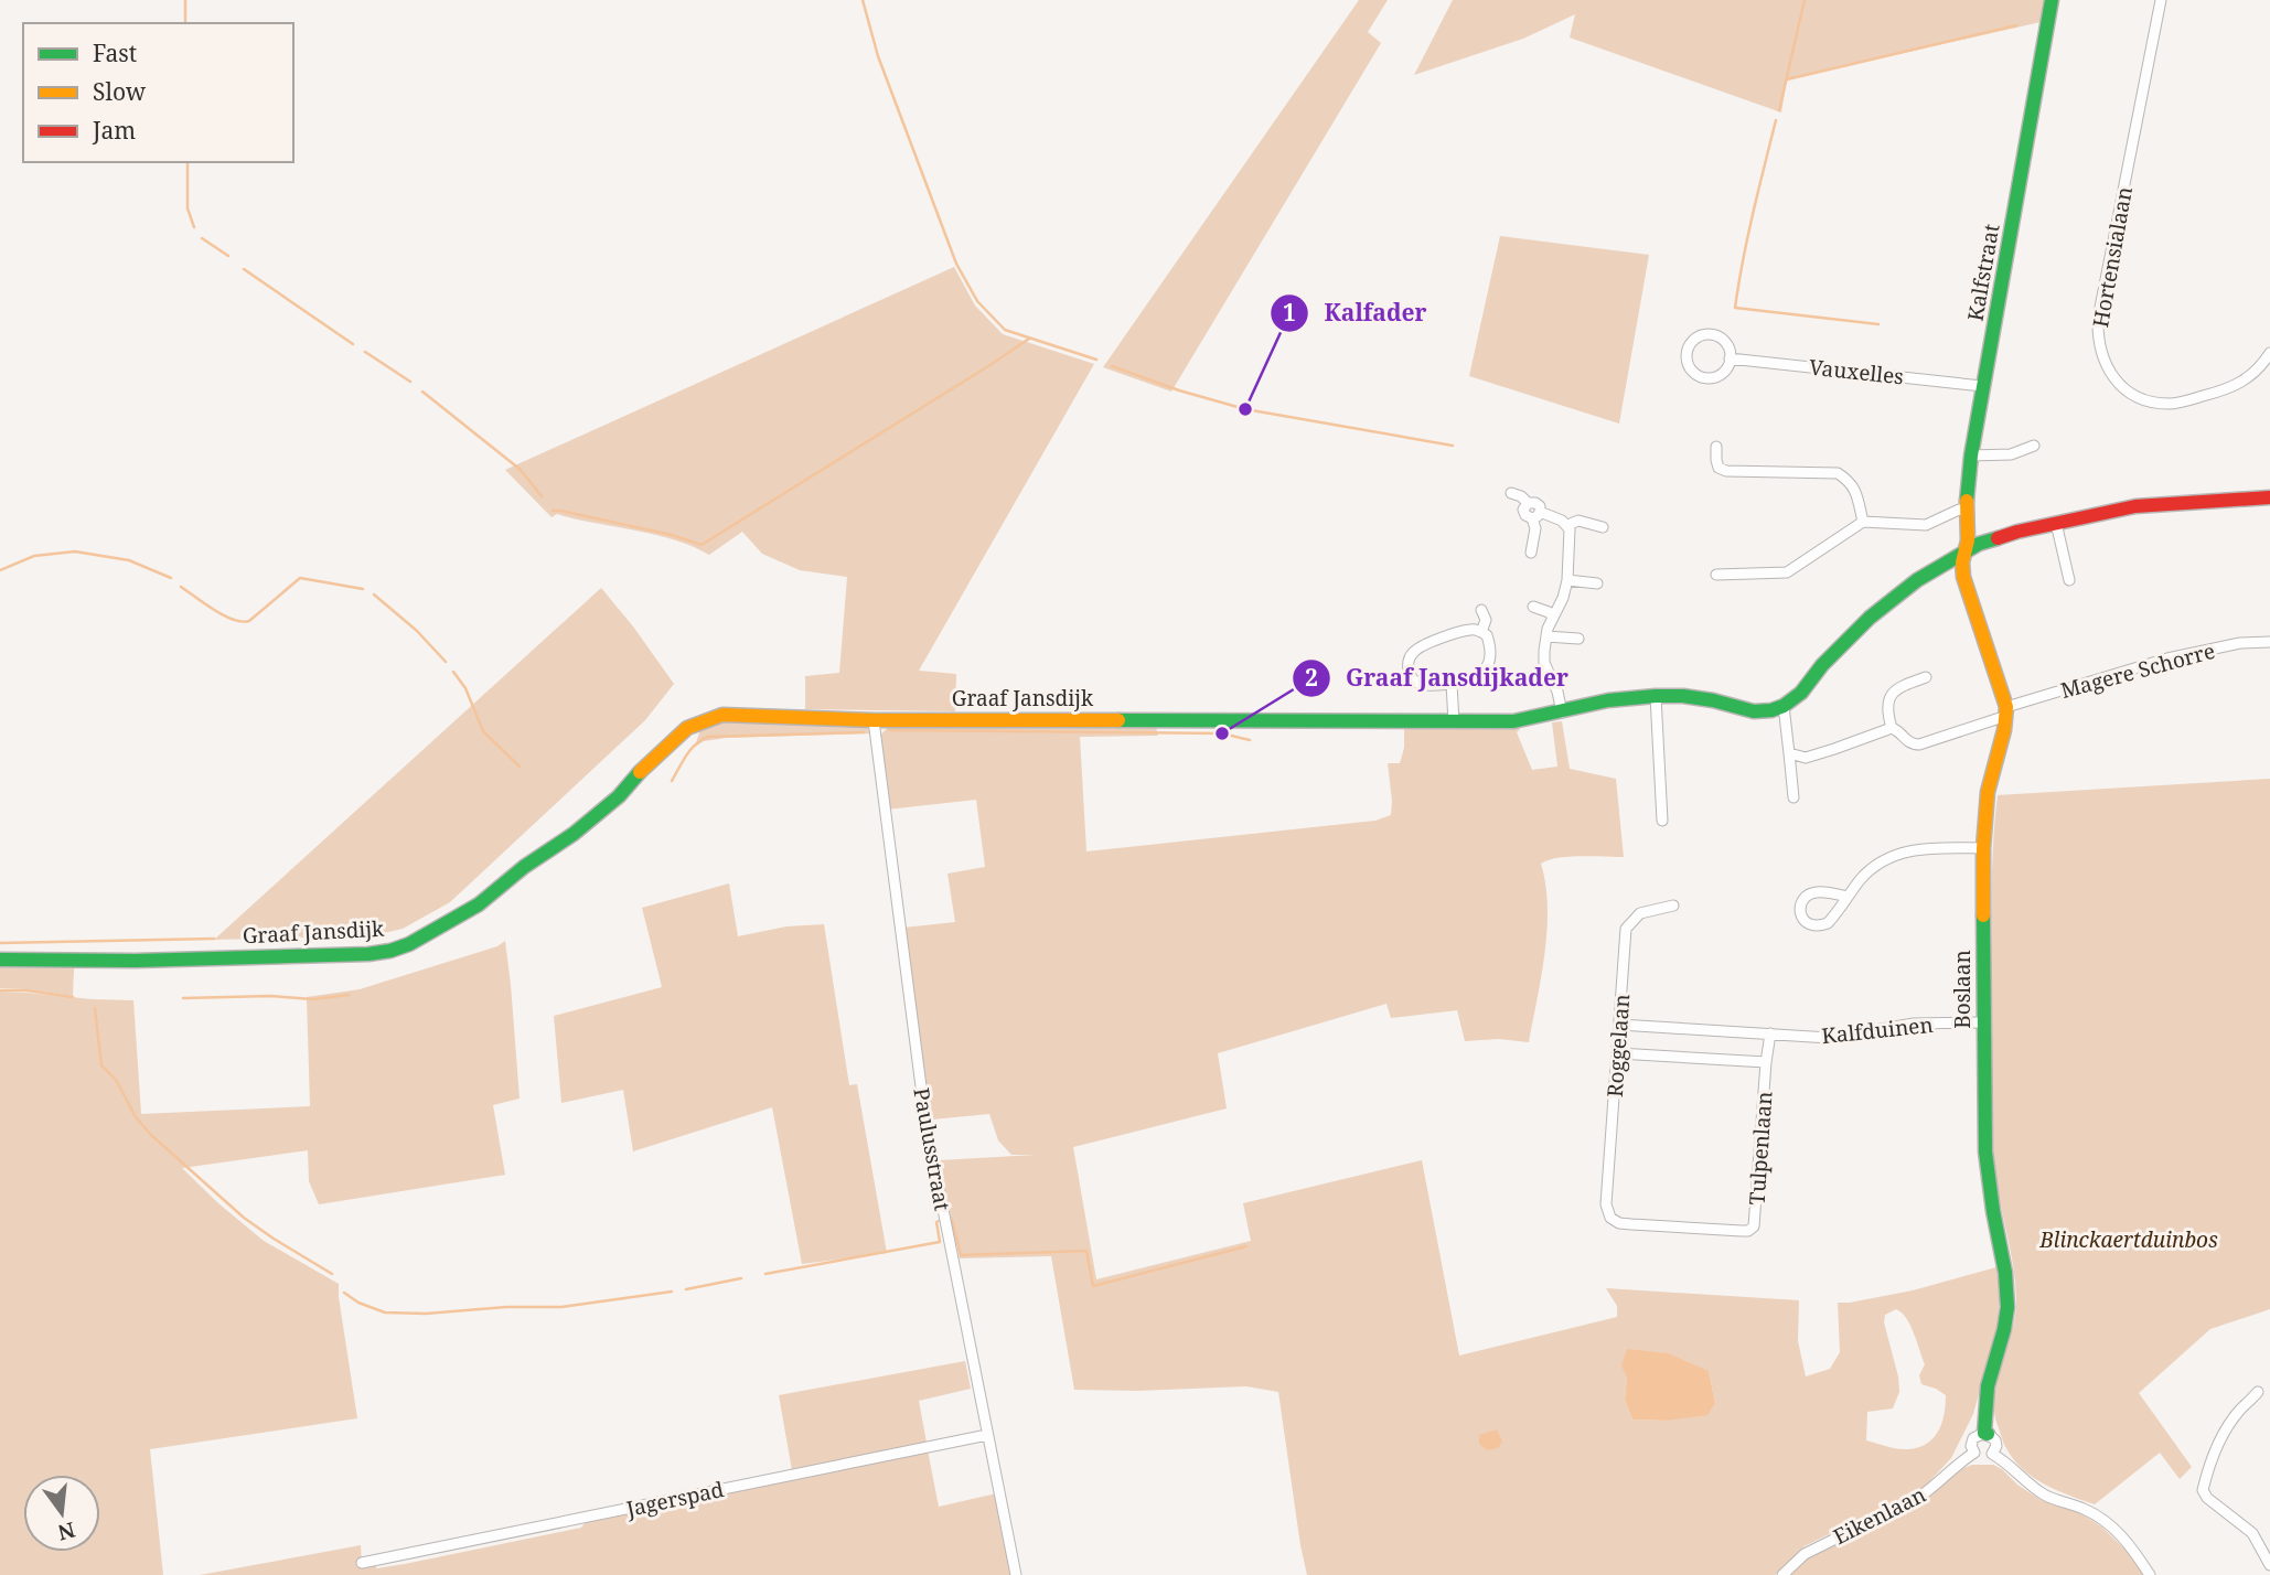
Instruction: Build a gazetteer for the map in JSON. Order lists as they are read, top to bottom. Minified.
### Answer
{"streets":{"street":["Hortensialaan","Kalfstraat","Vauxelles","Magere Schorre","Graaf Jansdijk","Boslaan","Kalfduinen","Roggelaan","Tulpenlaan","Paulusstraat","Jagerspad","Eikenlaan"]},"crossings":[["Kalfstraat","Vauxelles"],["Magere Schorre","Boslaan"],["Graaf Jansdijk","Paulusstraat"],["Boslaan","Kalfduinen"],["Boslaan","Eikenlaan"],["Kalfduinen","Roggelaan"],["Roggelaan","Tulpenlaan"],["Paulusstraat","Jagerspad"]],"parks":["Blinckaertduinbos"],"places":["Kalfader","Graaf Jansdijkader"],"legend":["Fast","Slow","Jam"],"north":"bottom"}
